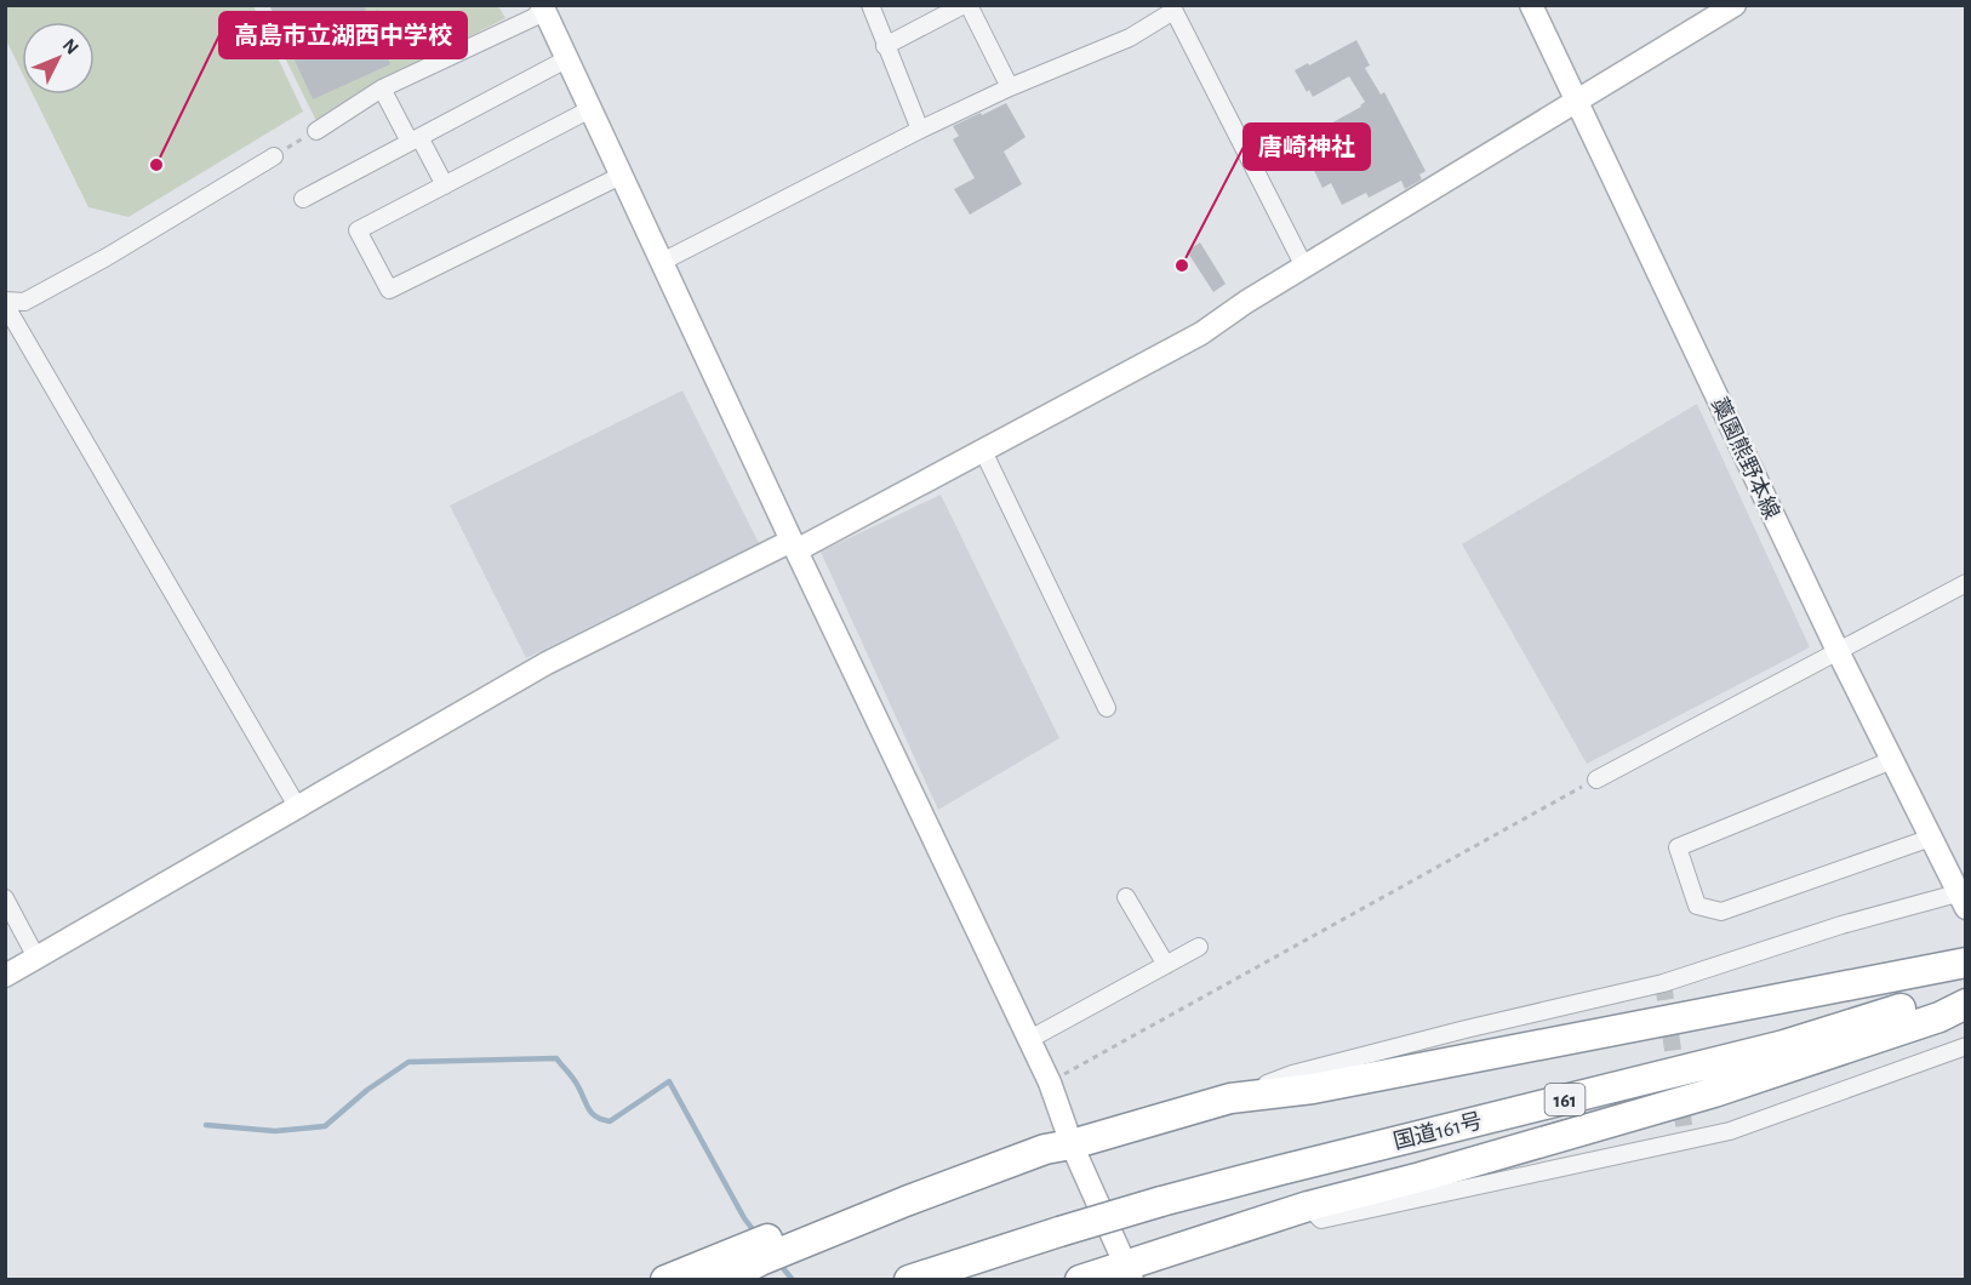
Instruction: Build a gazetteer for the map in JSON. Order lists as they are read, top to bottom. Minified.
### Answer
{"streets":{"highway":["161","国道161号"],"street":["藁園熊野本線"]},"places":["高島市立湖西中学校","唐崎神社"],"north":"top right"}
